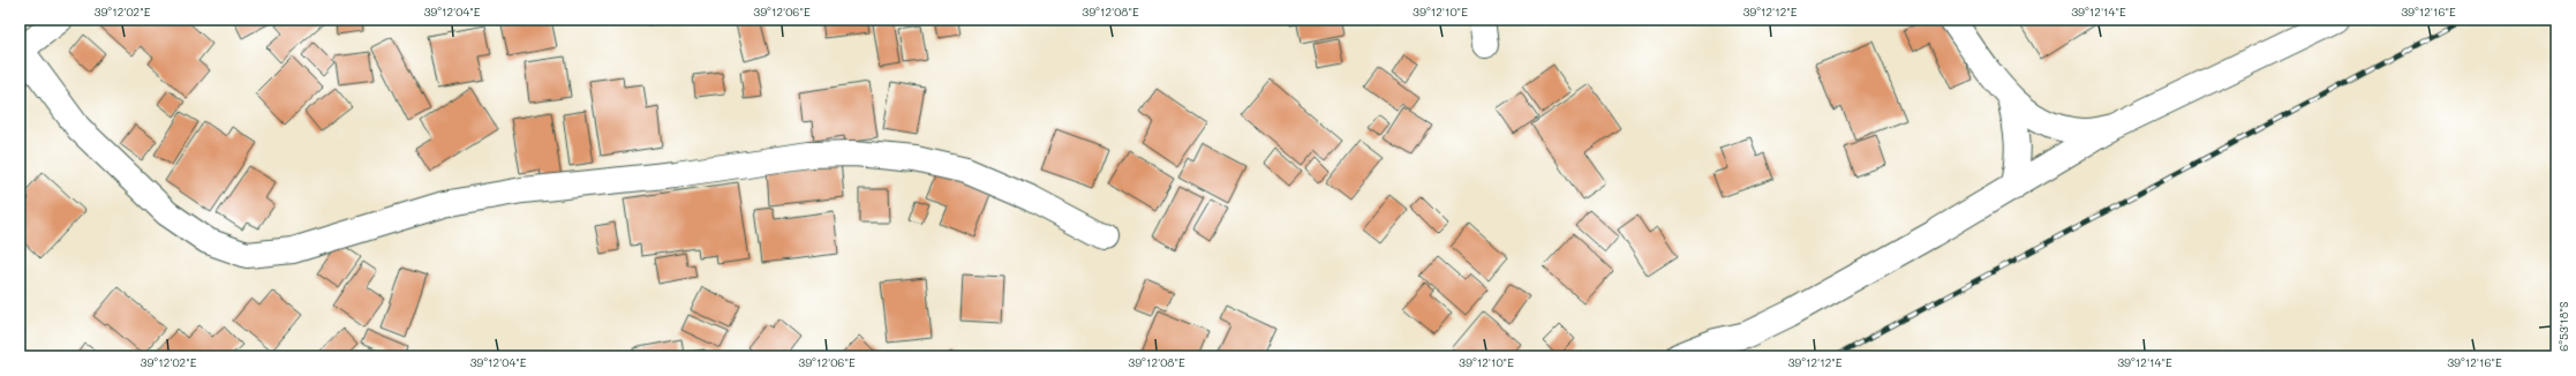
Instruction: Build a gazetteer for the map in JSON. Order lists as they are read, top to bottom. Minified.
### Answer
{"coordinates":["39°12'02\"E","39°12'04\"E","39°12'06\"E","39°12'08\"E","39°12'10\"E","39°12'12\"E","39°12'14\"E","39°12'16\"E","6°53'18\"S"]}
